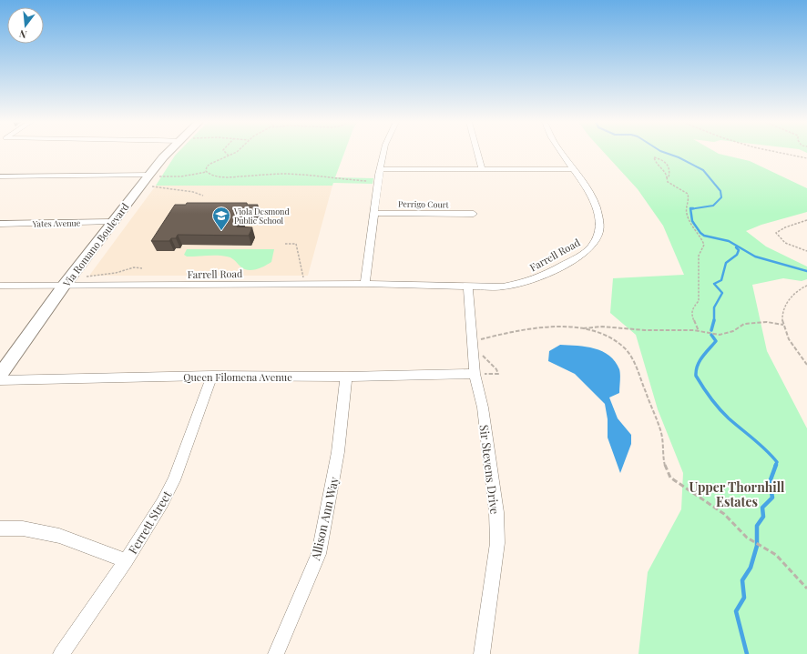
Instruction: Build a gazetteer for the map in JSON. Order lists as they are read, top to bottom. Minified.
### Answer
{"streets":{"street":["Perrigo Court","Yates Avenue","Via Romano Boulevard","Farrell Road","Queen Filomena Avenue","Sir Stevens Drive","Allison Ann Way","Ferrett Street"]},"crossings":[["Yates Avenue","Via Romano Boulevard"],["Via Romano Boulevard","Farrell Road"],["Farrell Road","Sir Stevens Drive"],["Queen Filomena Avenue","Sir Stevens Drive"],["Queen Filomena Avenue","Allison Ann Way"],["Queen Filomena Avenue","Ferrett Street"]],"districts":["Upper Thornhill Estates"],"places":{"school or university":["Viola Desmond Public School"]},"north":"bottom"}
